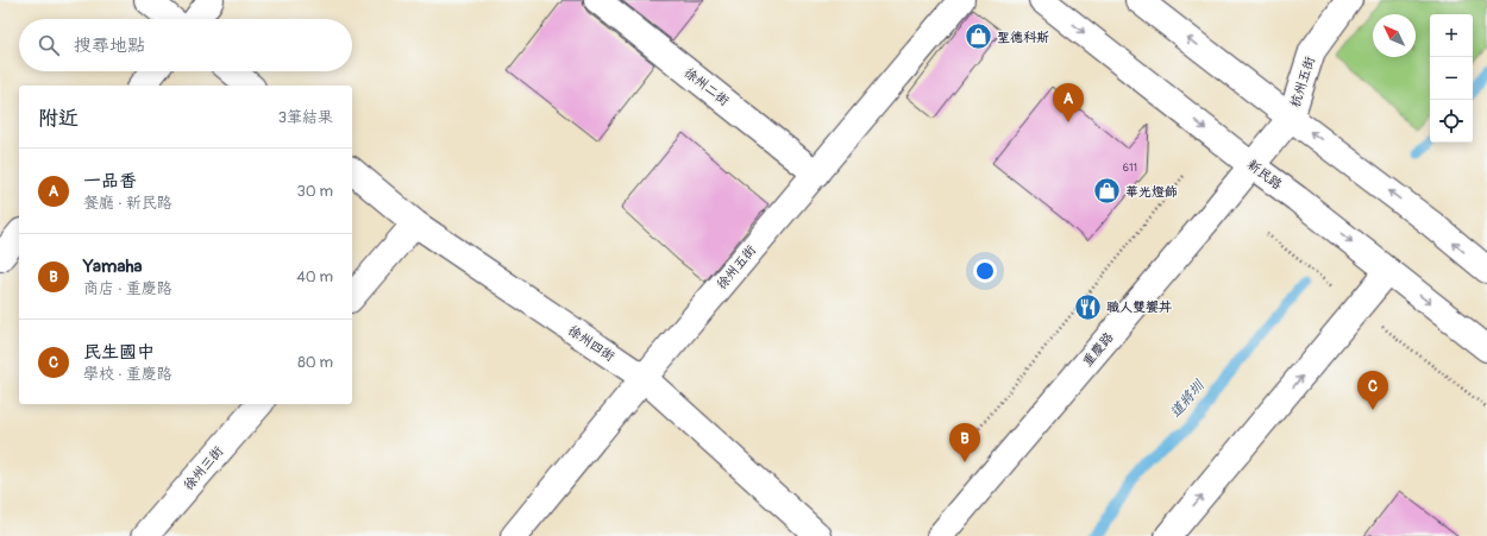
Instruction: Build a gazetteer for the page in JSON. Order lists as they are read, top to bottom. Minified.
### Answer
{"streets":{"street":["杭州五街","徐州二街","新民路","徐州五街","徐州四街","重慶路","徐州三街"]},"crossings":[["杭州五街","重慶路"],["徐州二街","徐州五街"],["新民路","重慶路"],["徐州五街","徐州四街"]],"water":["道將圳"],"places":{"shop":["聖德科斯","華光燈飾"],"restaurant":["職人雙饗丼"]},"house_numbers":["611"],"north":"top left","page":{"map_buttons":["+","−"],"search":"搜尋地點","pins":["A","C","B"],"heading":["附近","3筆結果"],"list":[{"mark":"A","name":"一品香","note":"餐廳 · 新民路","value":"30 m"},{"mark":"B","name":"Yamaha","note":"商店 · 重慶路","value":"40 m"},{"mark":"C","name":"民生國中","note":"學校 · 重慶路","value":"80 m"}]}}
